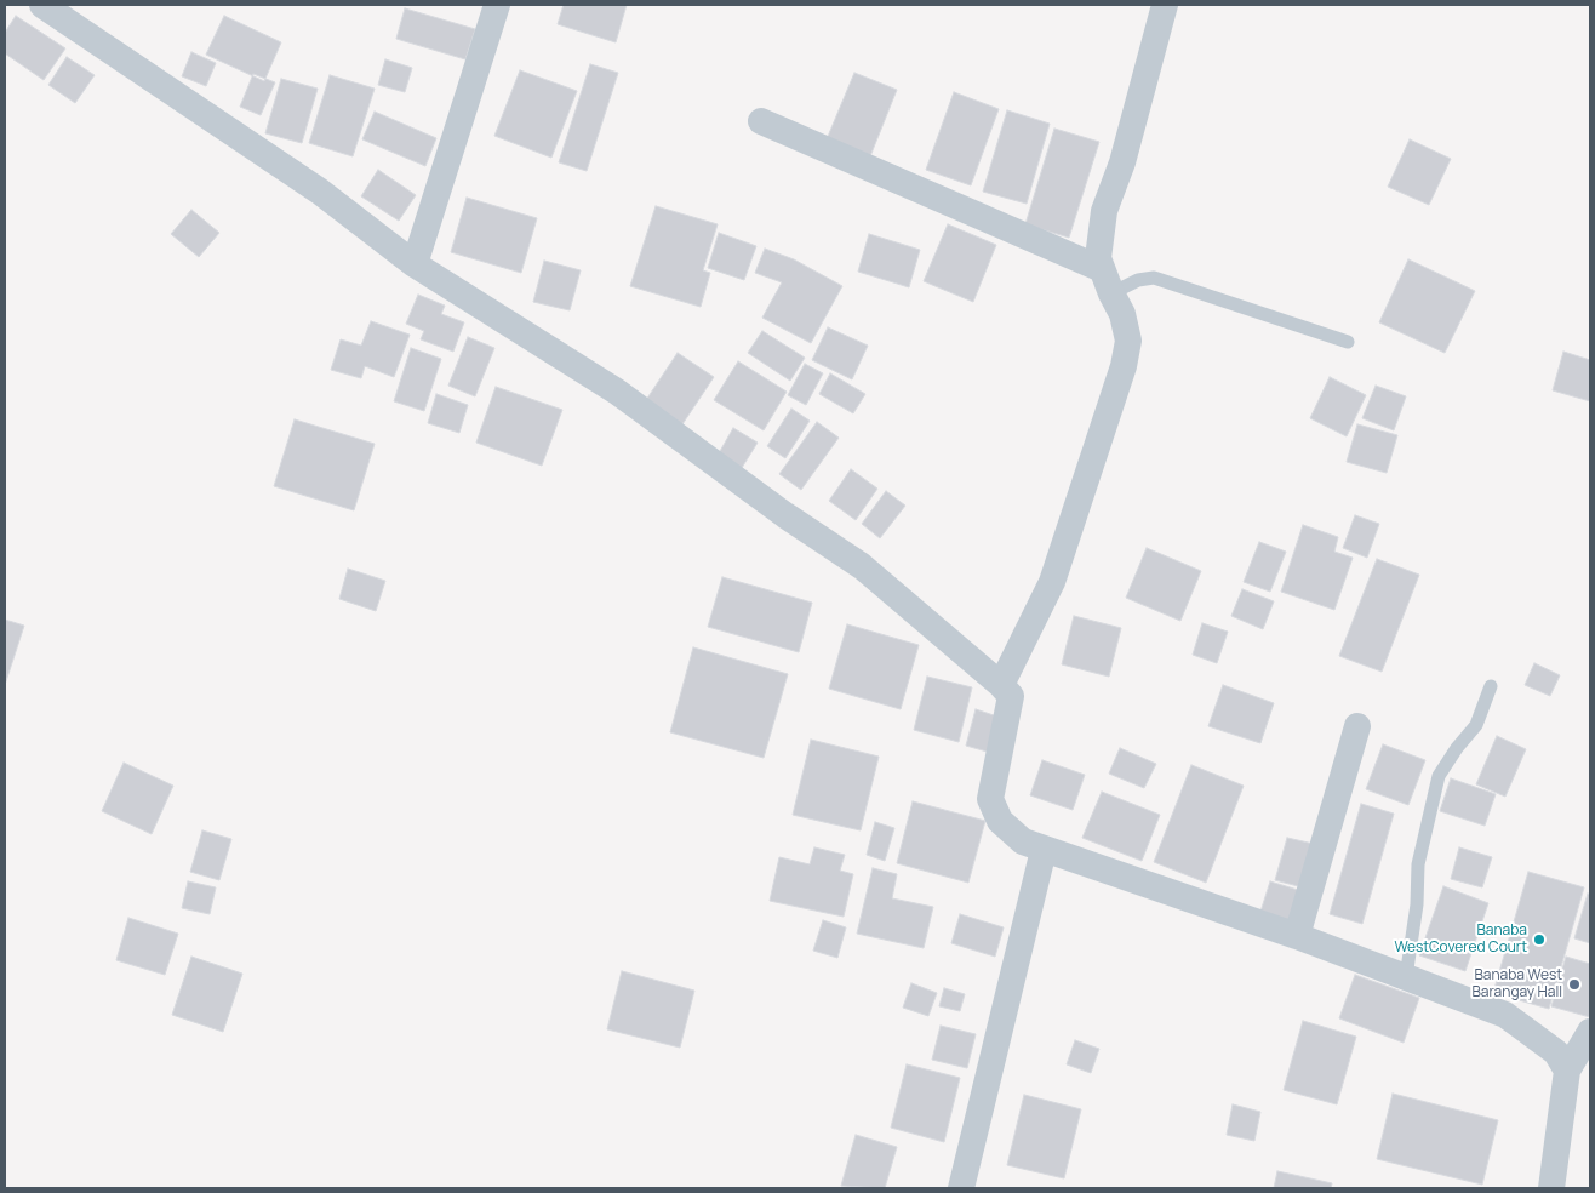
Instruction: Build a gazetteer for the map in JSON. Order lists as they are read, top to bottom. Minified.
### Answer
{"places":["Banaba WestCovered Court","Banaba West Barangay Hall"]}
